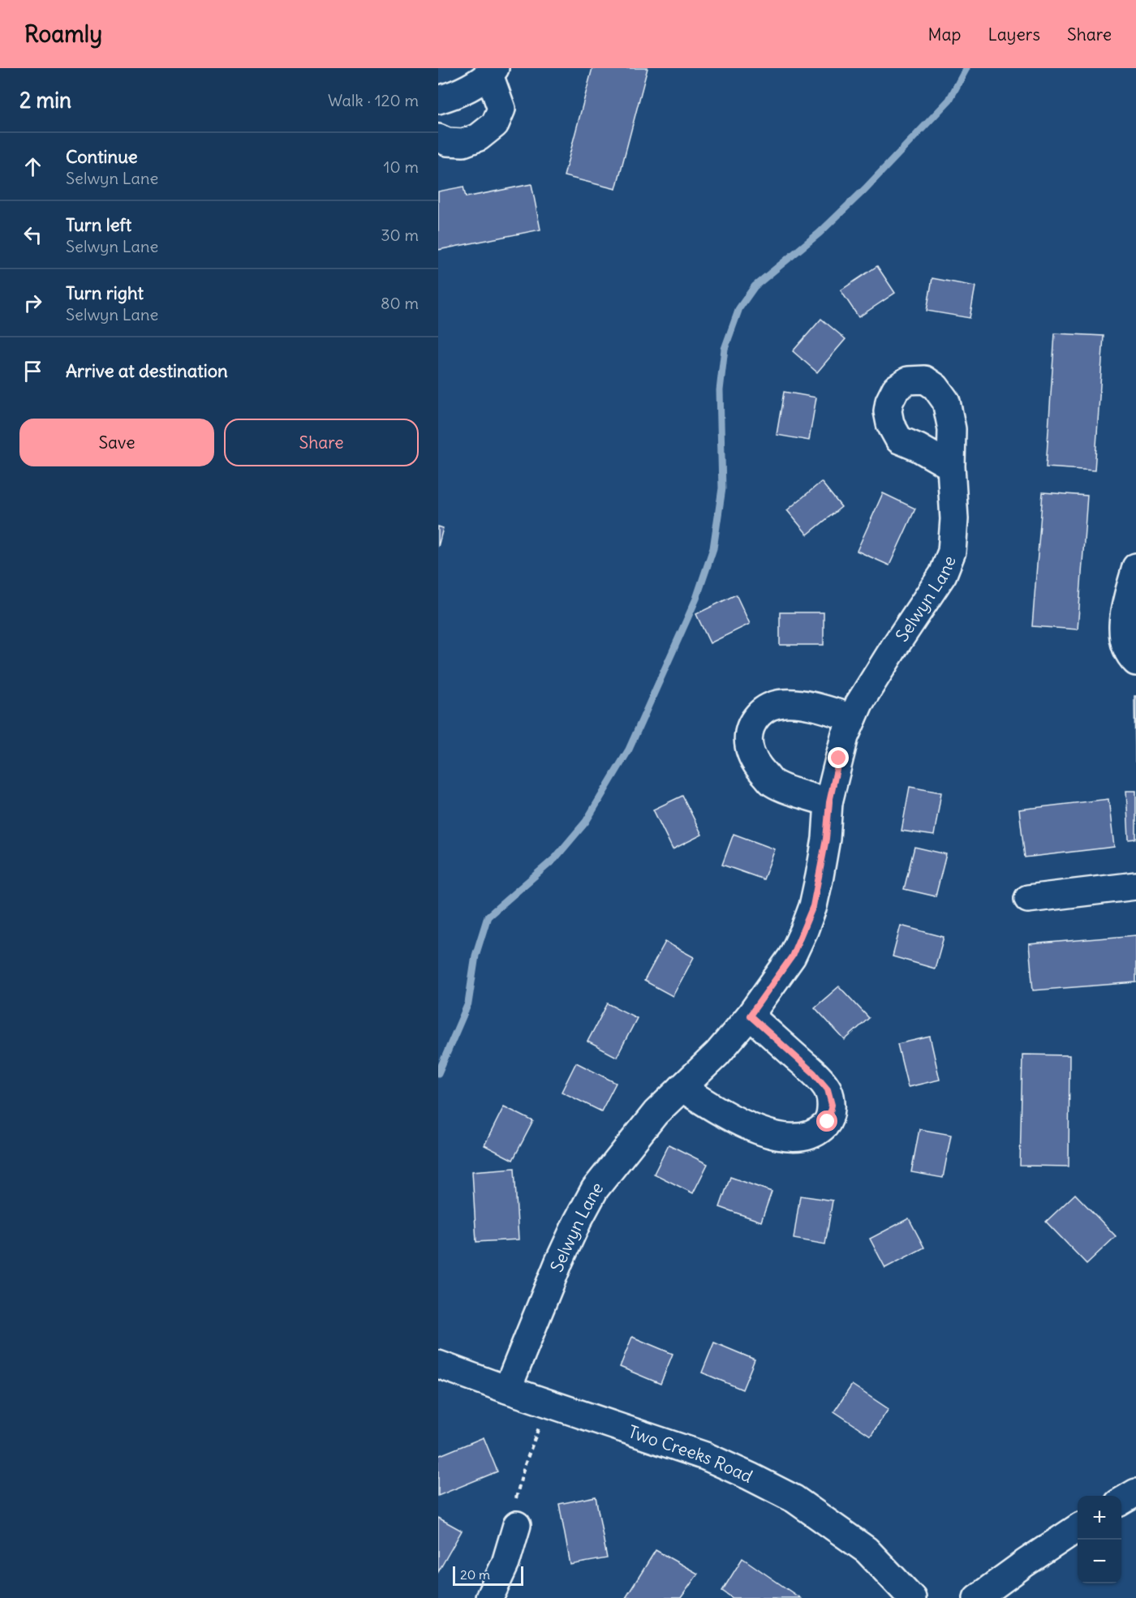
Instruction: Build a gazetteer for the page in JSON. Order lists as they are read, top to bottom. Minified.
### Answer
{"streets":{"street":["Selwyn Lane","Two Creeks Road"]},"crossings":[["Selwyn Lane","Two Creeks Road"]],"scale_bar":"20 m","page":{"header":"Roamly","nav":["Map","Layers","Share"],"heading":["2 min","Walk · 120 m"],"list":[["Continue","Selwyn Lane","10 m"],["Turn left","Selwyn Lane","30 m"],["Turn right","Selwyn Lane","80 m"],"Arrive at destination"],"buttons":["Save","Share"],"map_buttons":["+","−"],"scale":"20 m"}}
